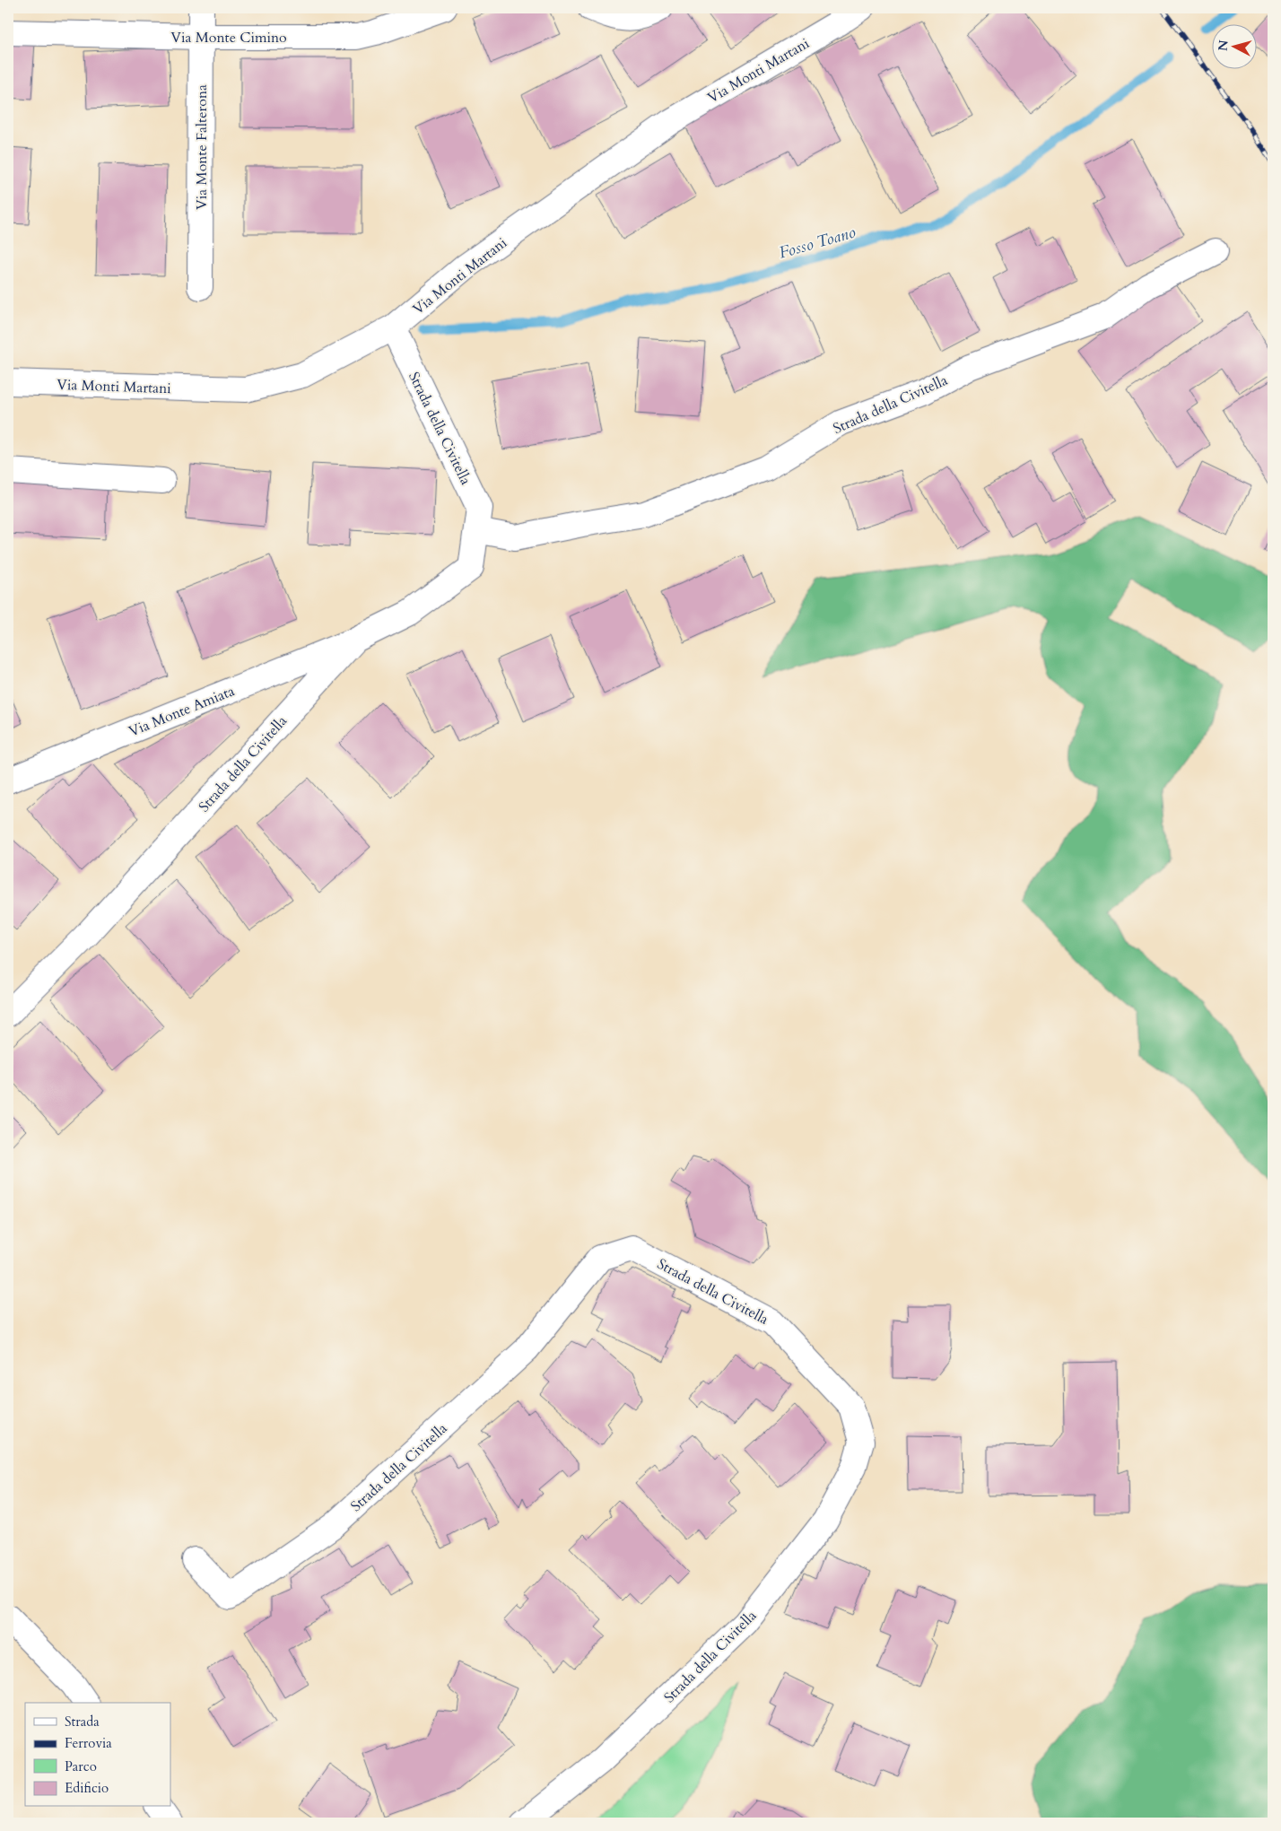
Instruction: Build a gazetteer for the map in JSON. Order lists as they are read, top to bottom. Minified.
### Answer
{"streets":{"street":["Via Monte Cimino","Via Monti Martani","Via Monte Falterona","Strada della Civitella","Via Monte Amiata"]},"crossings":[["Via Monte Cimino","Via Monte Falterona"],["Via Monti Martani","Strada della Civitella"],["Strada della Civitella","Via Monte Amiata"]],"water":["Fosso Toano"],"legend":["Strada","Ferrovia","Parco","Edificio"],"north":"left"}
